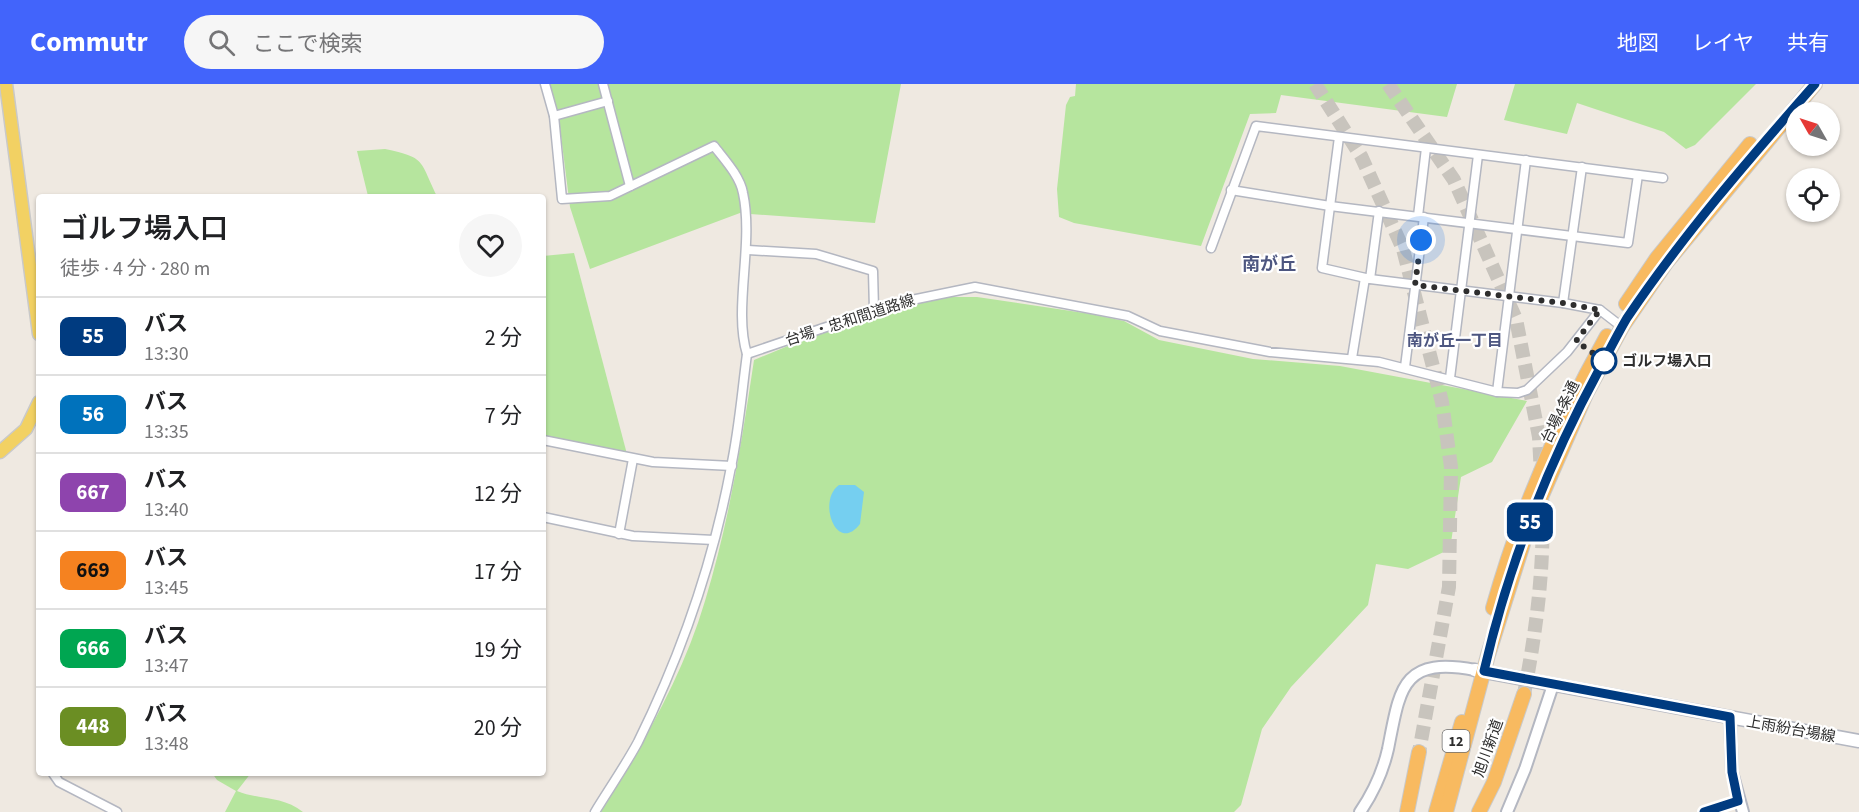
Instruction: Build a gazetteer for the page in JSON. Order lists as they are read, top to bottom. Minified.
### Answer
{"streets":{"highway":["台場4条通","12","旭川新道"],"main road":["上雨紛台場線"],"street":["台場・忠和間道路線"]},"crossings":[["台場4条通","上雨紛台場線"]],"districts":["南が丘","南が丘一丁目"],"places":["ゴルフ場入口"],"lines":["bus line 55"],"north":"top left","page":{"header":"Commutr","search":"ここで検索","nav":["地図","レイヤ","共有"],"on_map":"55","heading":["ゴルフ場入口","徒歩 · 4 分 · 280 m"],"list":[{"mark":"55","name":"バス","note":"13:30","value":"2 分"},{"mark":"56","name":"バス","note":"13:35","value":"7 分"},{"mark":"667","name":"バス","note":"13:40","value":"12 分"},{"mark":"669","name":"バス","note":"13:45","value":"17 分"},{"mark":"666","name":"バス","note":"13:47","value":"19 分"},{"mark":"448","name":"バス","note":"13:48","value":"20 分"}]}}
